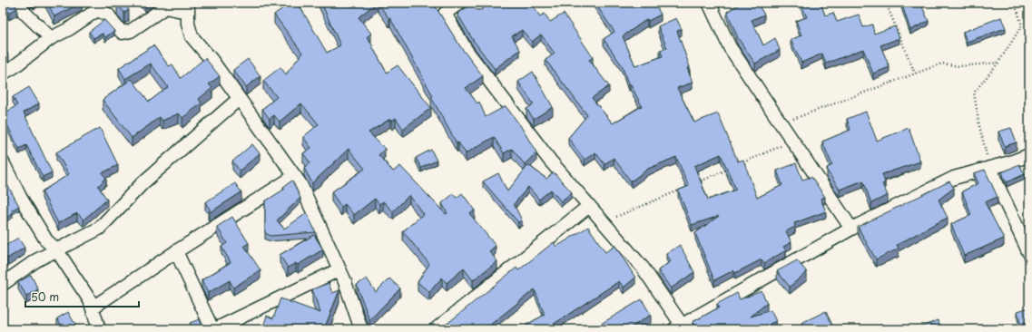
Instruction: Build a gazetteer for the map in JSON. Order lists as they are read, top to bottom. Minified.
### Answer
{"scale_bar":"50 m"}
